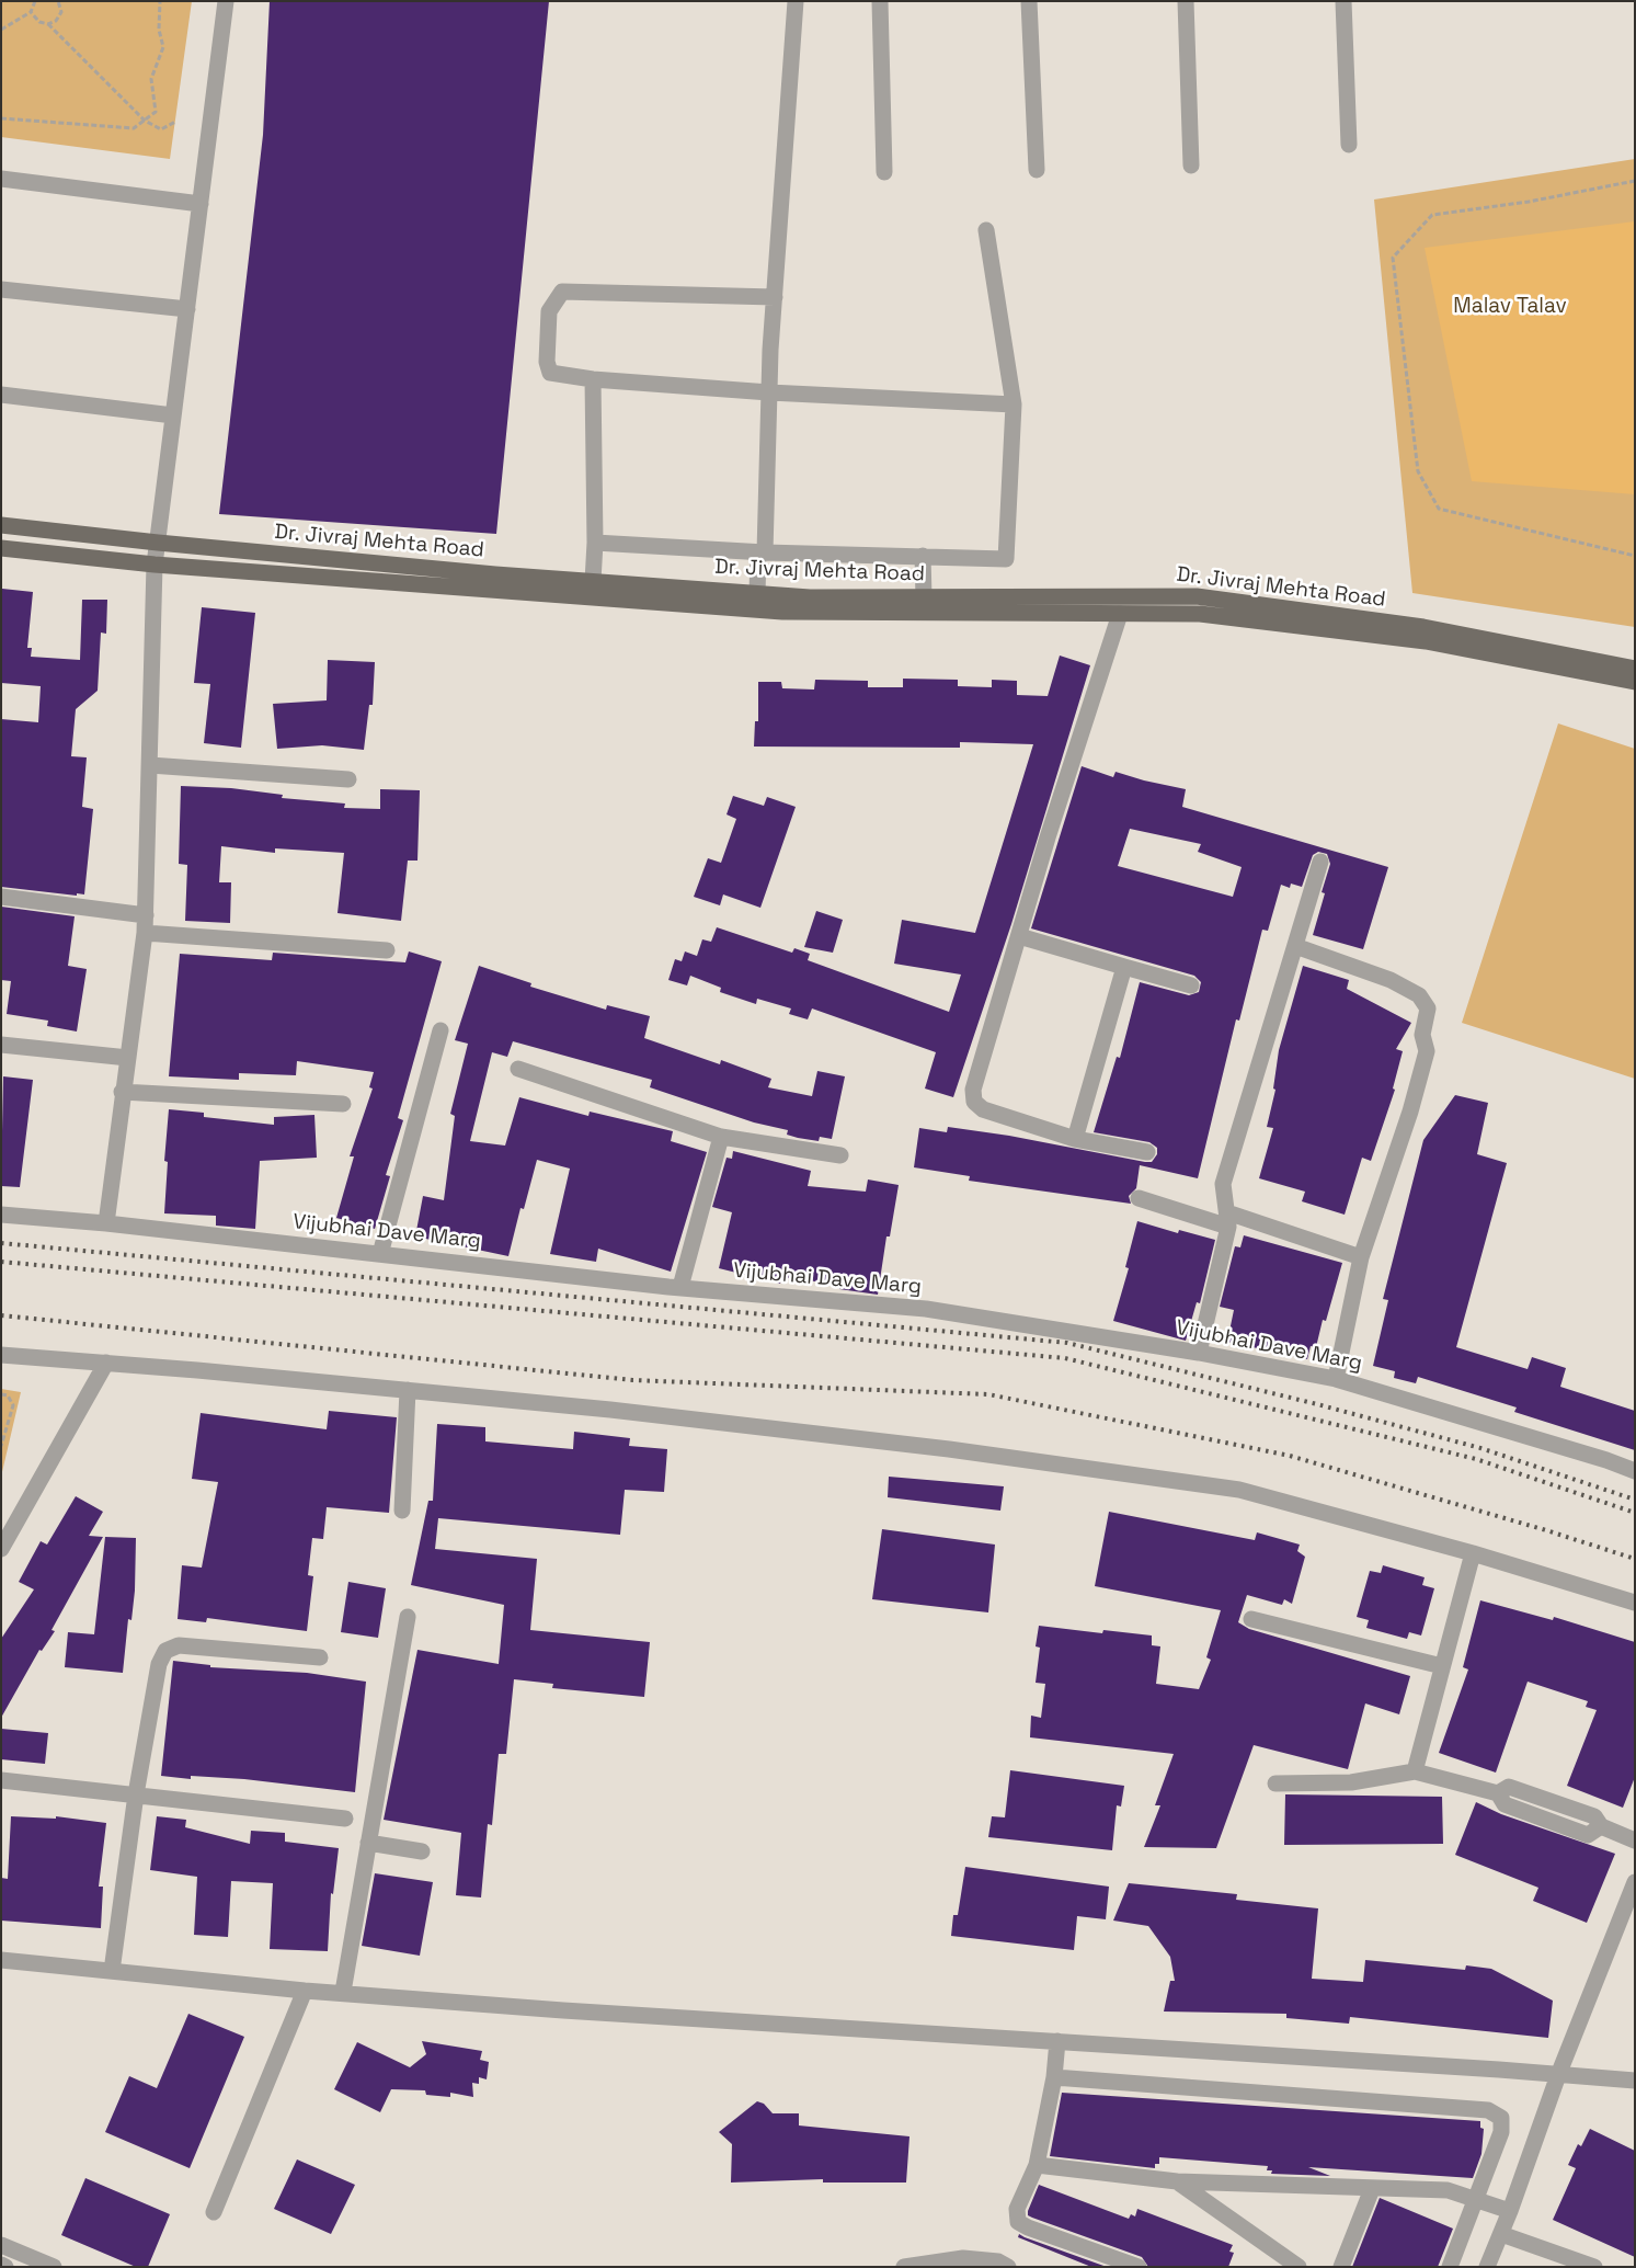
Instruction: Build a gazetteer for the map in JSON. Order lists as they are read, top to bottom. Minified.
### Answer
{"streets":{"main road":["Dr. Jivraj Mehta Road"],"street":["Vijubhai Dave Marg"]},"parks":["Malav Talav"]}
